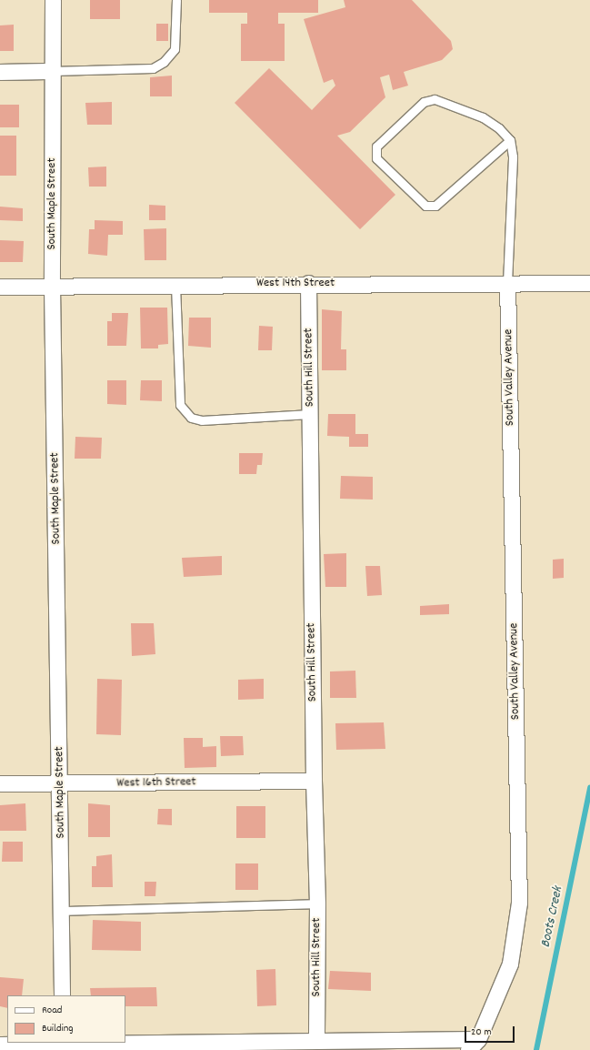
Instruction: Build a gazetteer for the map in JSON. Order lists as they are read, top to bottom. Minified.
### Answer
{"streets":{"street":["South Maple Street","West 14th Street","South Hill Street","South Valley Avenue","West 16th Street"]},"crossings":[["South Maple Street","West 14th Street"],["South Maple Street","West 16th Street"],["West 14th Street","South Hill Street"],["West 14th Street","South Valley Avenue"],["South Hill Street","West 16th Street"]],"water":["Boots Creek"],"legend":["Road","Building"],"scale_bar":"20 m"}
